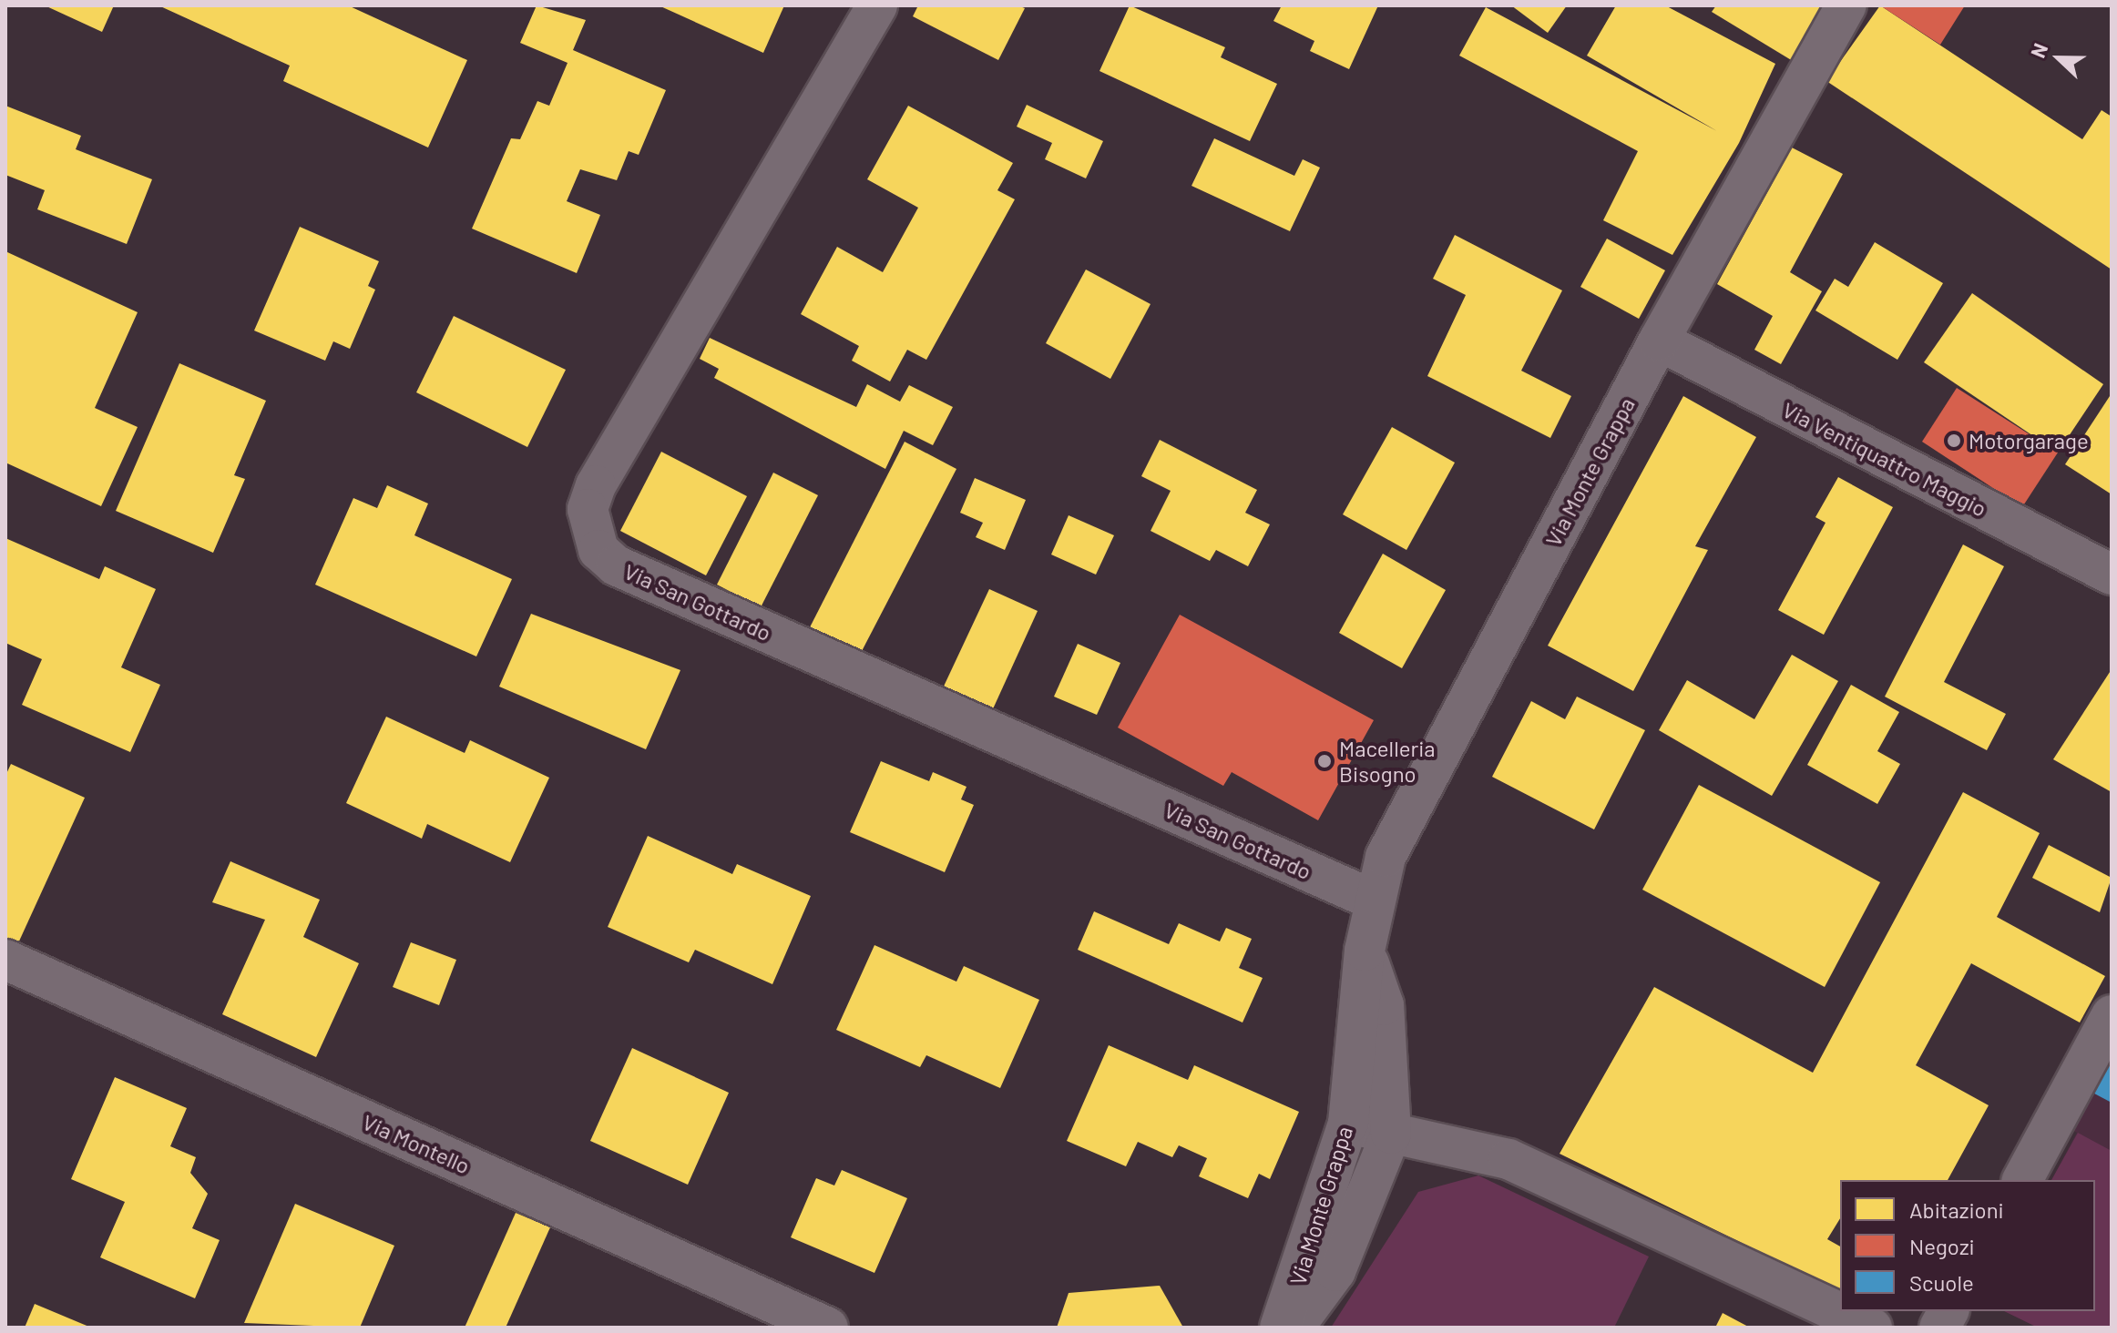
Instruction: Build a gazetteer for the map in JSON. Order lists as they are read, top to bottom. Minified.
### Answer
{"streets":{"street":["Via Ventiquattro Maggio","Via Monte Grappa","Via San Gottardo","Via Montello"]},"crossings":[["Via Ventiquattro Maggio","Via Monte Grappa"],["Via Monte Grappa","Via San Gottardo"]],"places":["Motorgarage","Macelleria Bisogno"],"legend":["Abitazioni","Negozi","Scuole"],"north":"left"}
